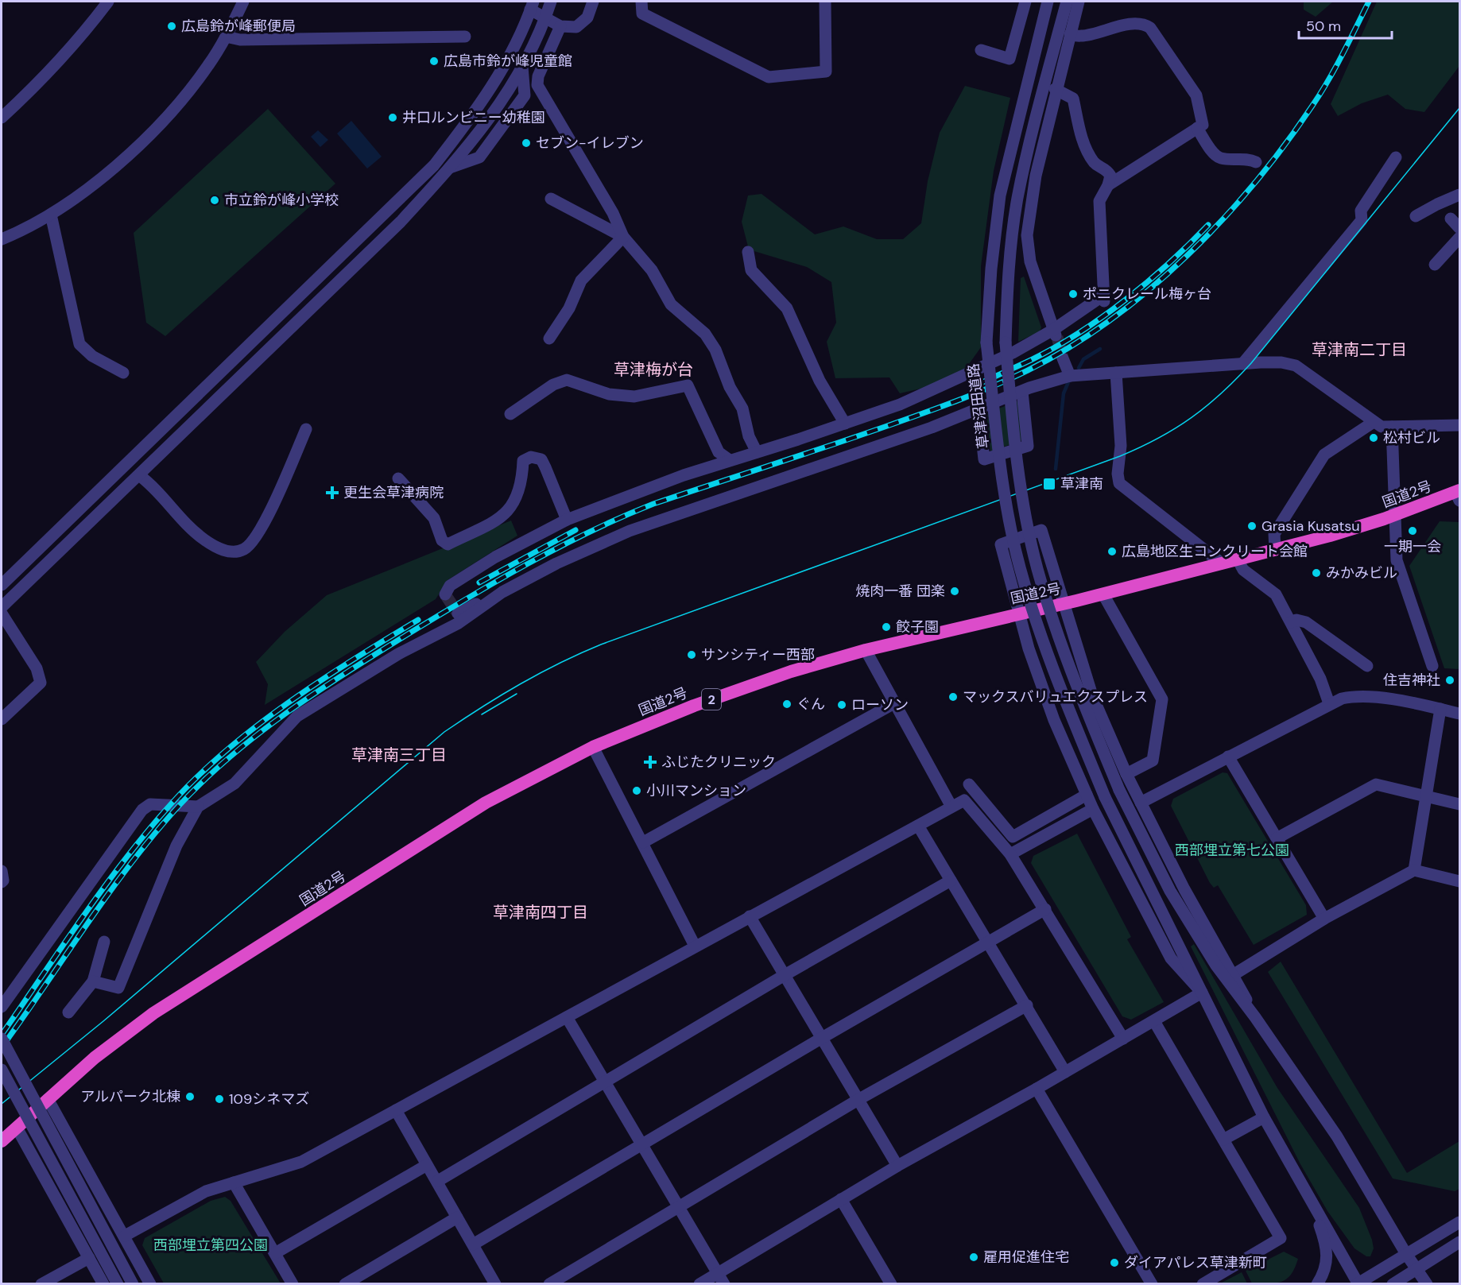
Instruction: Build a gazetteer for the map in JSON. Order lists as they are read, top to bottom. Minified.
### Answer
{"streets":{"highway":["国道2号","2"],"street":["草津沼田道路"]},"districts":["草津南二丁目","草津梅が台","草津南三丁目","草津南四丁目"],"parks":["西部埋立第七公園","西部埋立第四公園"],"places":{"other":["広島鈴が峰郵便局","広島市鈴が峰児童館","井口ルンビニー幼稚園","セブン-イレブン","市立鈴が峰小学校","ポニクレール梅ヶ台","松村ビル","Grasia Kusatsu","一期一会","広島地区生コンクリート会館","みかみビル","焼肉一番 団楽","餃子園","サンシティー西部","住吉神社","マックスバリュエクスプレス","ぐん","ローソン","小川マンション","アルパーク北棟","109シネマズ","雇用促進住宅","ダイアパレス草津新町"],"transit":["草津南"],"health":["更生会草津病院","ふじたクリニック"]},"scale_bar":"50 m"}
